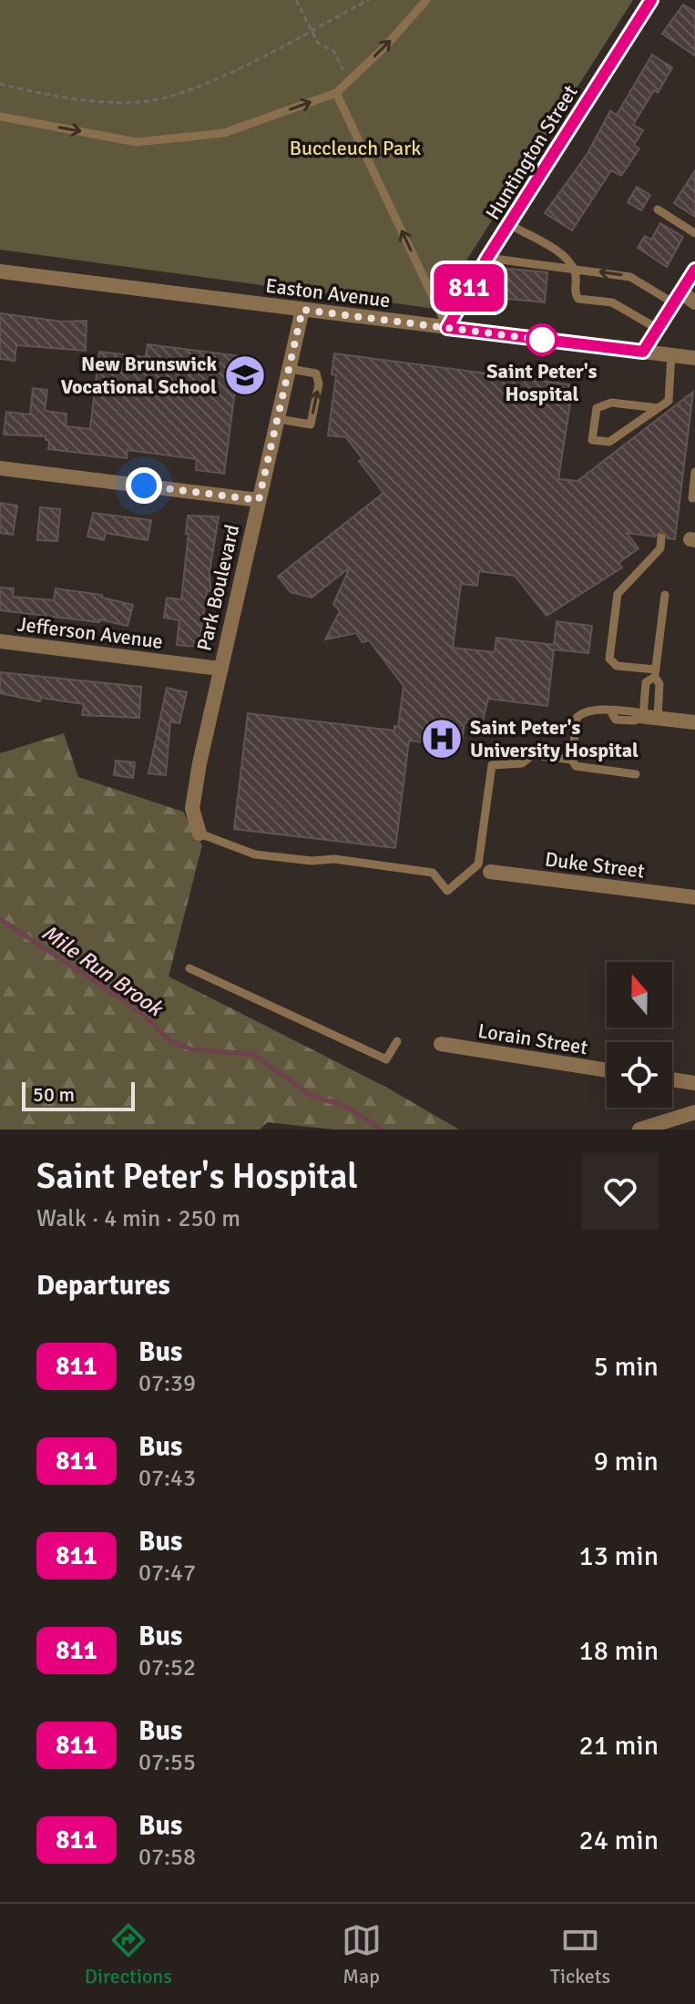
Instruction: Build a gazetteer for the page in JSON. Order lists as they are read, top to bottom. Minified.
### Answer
{"streets":{"street":["Huntington Street","Easton Avenue","Park Boulevard","Jefferson Avenue","Duke Street","Lorain Street"]},"crossings":[["Huntington Street","Easton Avenue"],["Easton Avenue","Park Boulevard"],["Park Boulevard","Jefferson Avenue"]],"water":["Mile Run Brook"],"parks":["Buccleuch Park"],"places":{"other":["Saint Peter's Hospital"],"school or university":["New Brunswick Vocational School"],"hospital":["Saint Peter's University Hospital"]},"lines":["bus line 811"],"scale_bar":"50 m","north":"top","page":{"on_map":"811","scale":"50 m","heading":[["Saint Peter's Hospital","Walk · 4 min · 250 m"],"Departures"],"list":[{"mark":"811","name":"Bus","note":"07:39","value":"5 min"},{"mark":"811","name":"Bus","note":"07:43","value":"9 min"},{"mark":"811","name":"Bus","note":"07:47","value":"13 min"},{"mark":"811","name":"Bus","note":"07:52","value":"18 min"},{"mark":"811","name":"Bus","note":"07:55","value":"21 min"},{"mark":"811","name":"Bus","note":"07:58","value":"24 min"}],"tabs":["Directions","Map","Tickets"]}}
